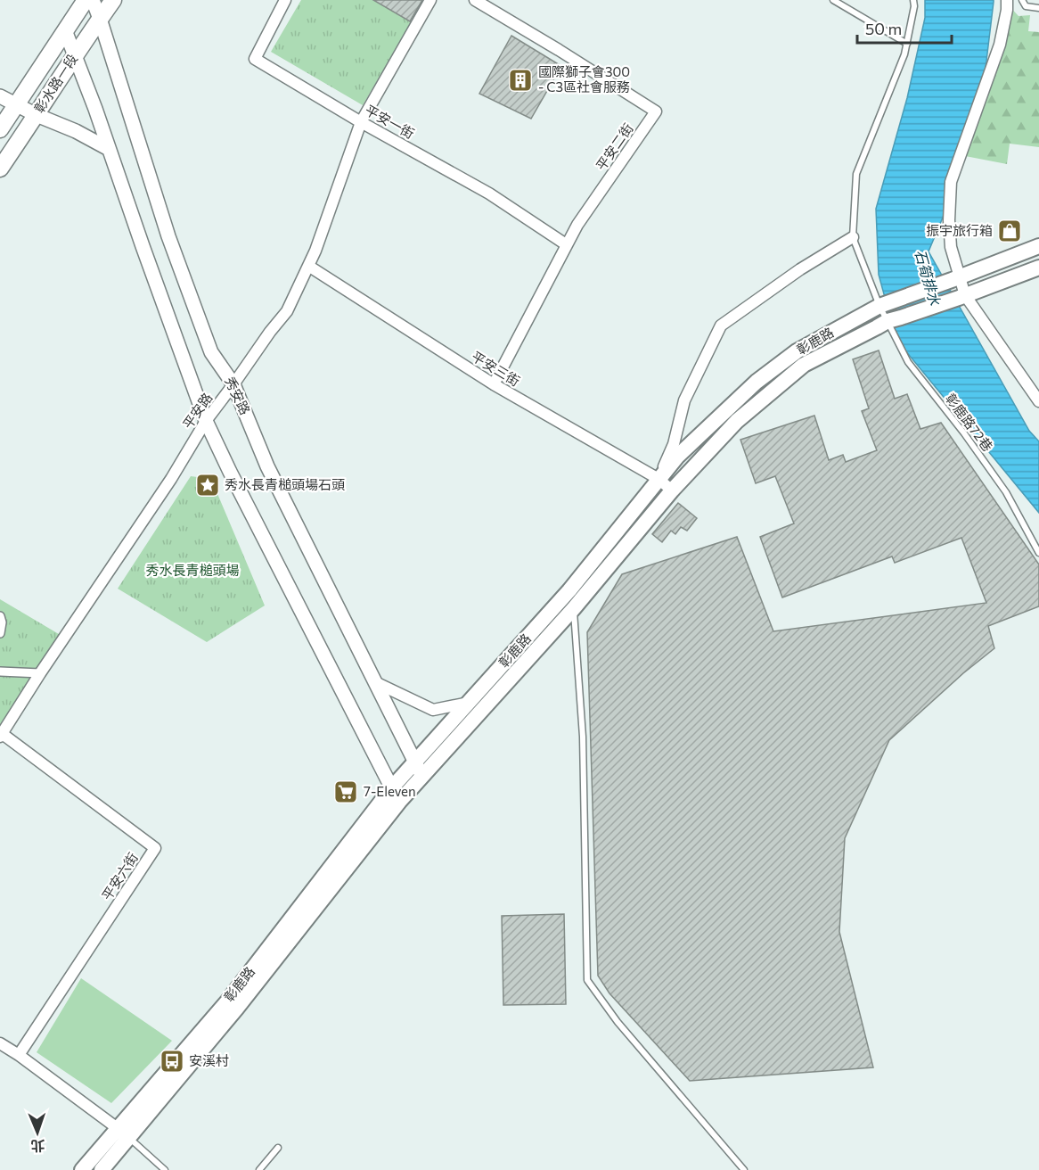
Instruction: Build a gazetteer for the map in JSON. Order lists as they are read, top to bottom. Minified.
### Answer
{"streets":{"main road":["彰水路一段","彰鹿路"],"street":["平安一街","平安二街","平安三街","秀安路","平安路","平安六街"],"lane":["彰鹿路72巷"]},"crossings":[["彰水路一段","秀安路"],["平安一街","平安二街"],["平安一街","平安路"],["平安二街","平安三街"],["彰鹿路","平安三街"],["彰鹿路","秀安路"],["彰鹿路","彰鹿路72巷"],["平安三街","平安路"],["秀安路","平安路"],["平安路","平安六街"]],"water":["石筍排水"],"parks":["秀水長青槌頭場"],"places":{"building":["國際獅子會300 - C3區社會服務"],"shop":["振宇旅行箱"],"place":["秀水長青槌頭場石頭"],"supermarket":["7-Eleven"],"bus stop":["安溪村"]},"scale_bar":"50 m","north":"bottom"}
